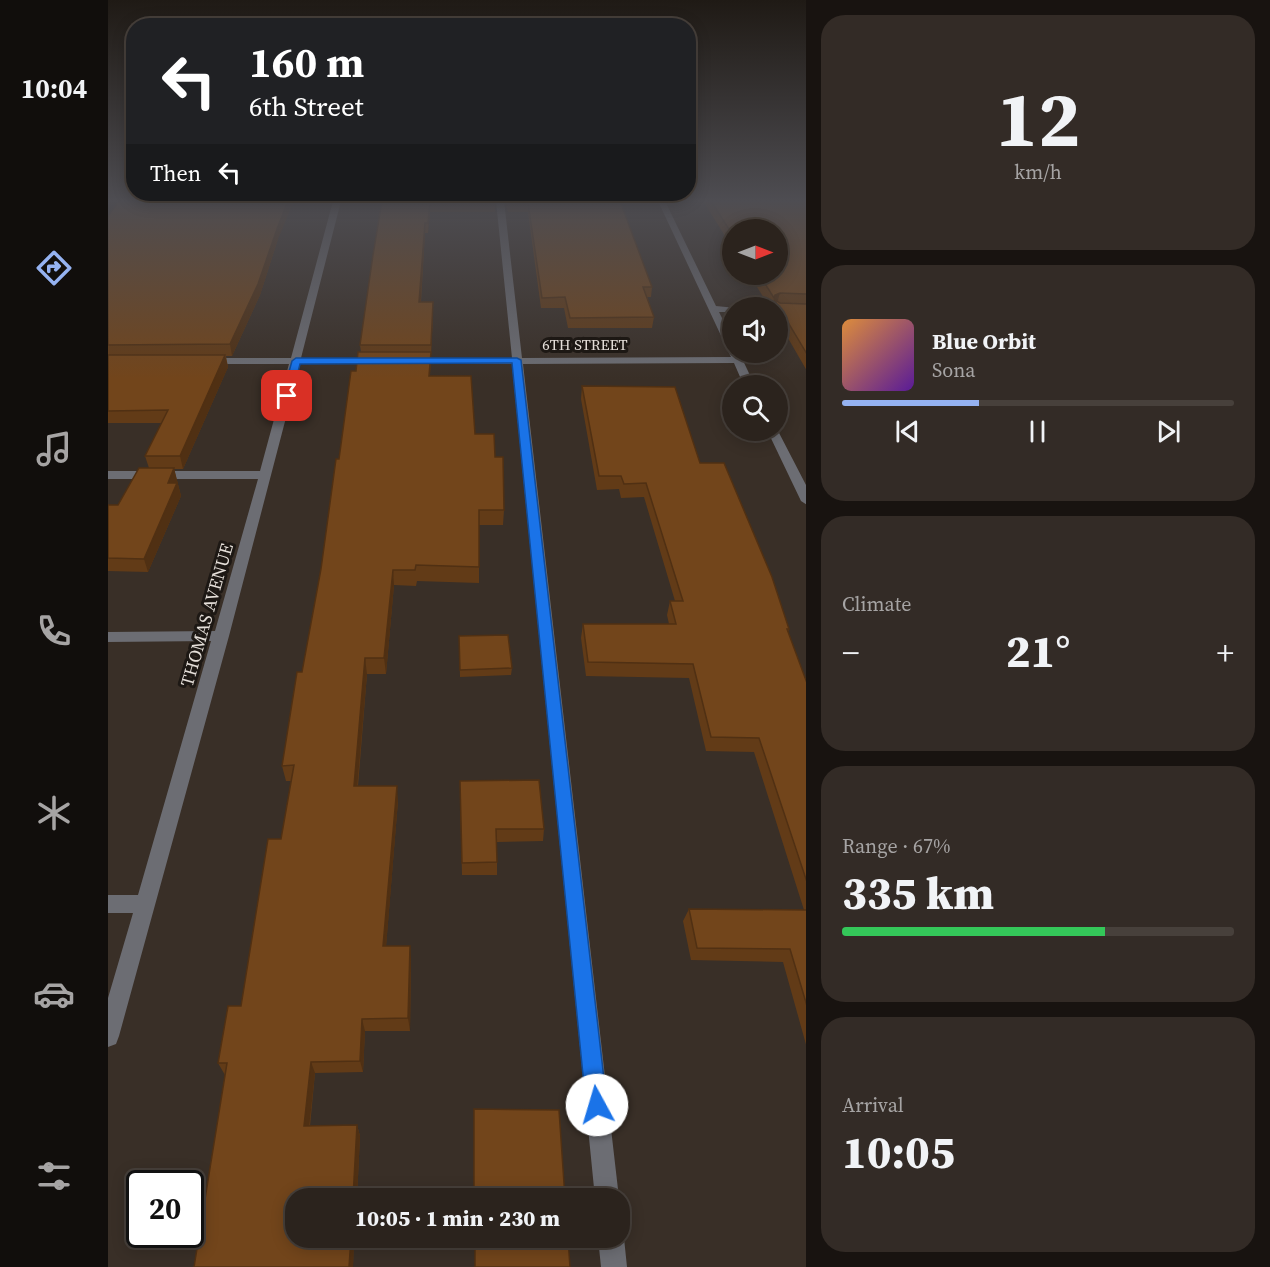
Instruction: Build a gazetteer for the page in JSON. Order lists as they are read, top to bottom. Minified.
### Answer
{"streets":{"street":["6TH STREET","THOMAS AVENUE"]},"north":"right","page":{"tabs":"10:04","tile":[["12","km/h"],"Climate",["Range · 67%","335 km"],["Arrival","10:05"]],"turn":["160 m","6th Street"],"then":"Then","song":["Blue Orbit","Sona"],"heat":["−","21°","+"],"limit":"20","trip":"10:05 · 1 min · 230 m"}}
